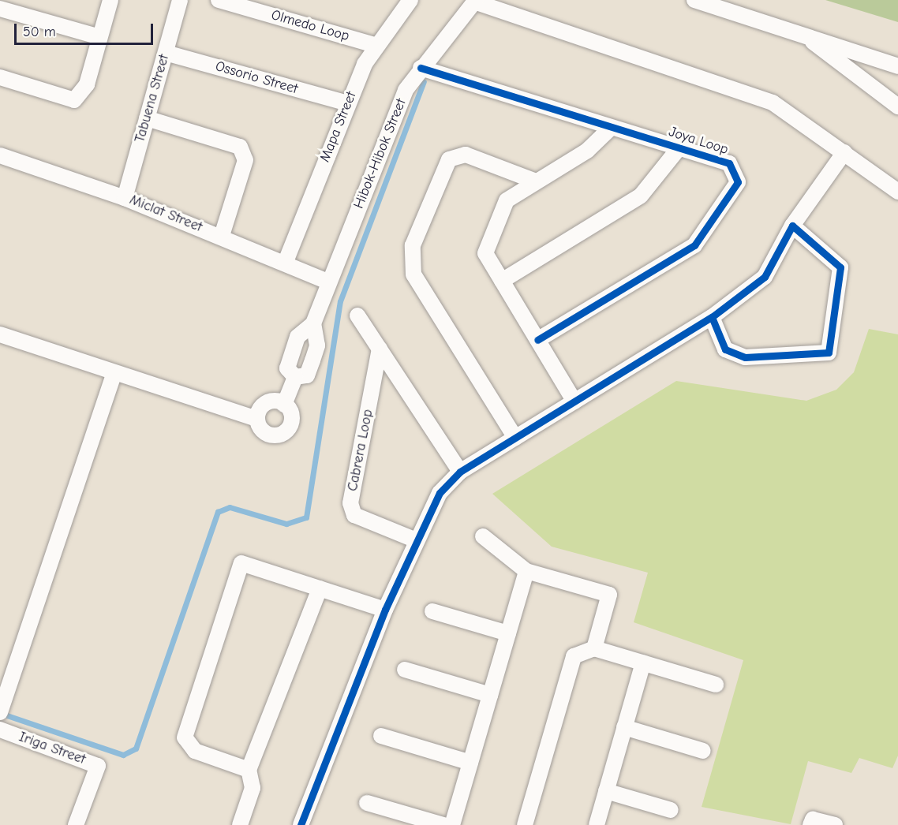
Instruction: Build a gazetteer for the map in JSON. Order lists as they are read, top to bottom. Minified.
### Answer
{"streets":{"street":["Olmedo Loop","Ossorio Street","Tabuena Street","Mapa Street","Joya Loop","Hibok-Hibok Street","Miclat Street","Cabrera Loop","Iriga Street"]},"crossings":[["Olmedo Loop","Mapa Street"],["Ossorio Street","Tabuena Street"],["Ossorio Street","Mapa Street"],["Tabuena Street","Miclat Street"],["Mapa Street","Miclat Street"],["Joya Loop","Hibok-Hibok Street"],["Hibok-Hibok Street","Miclat Street"]],"scale_bar":"50 m"}
